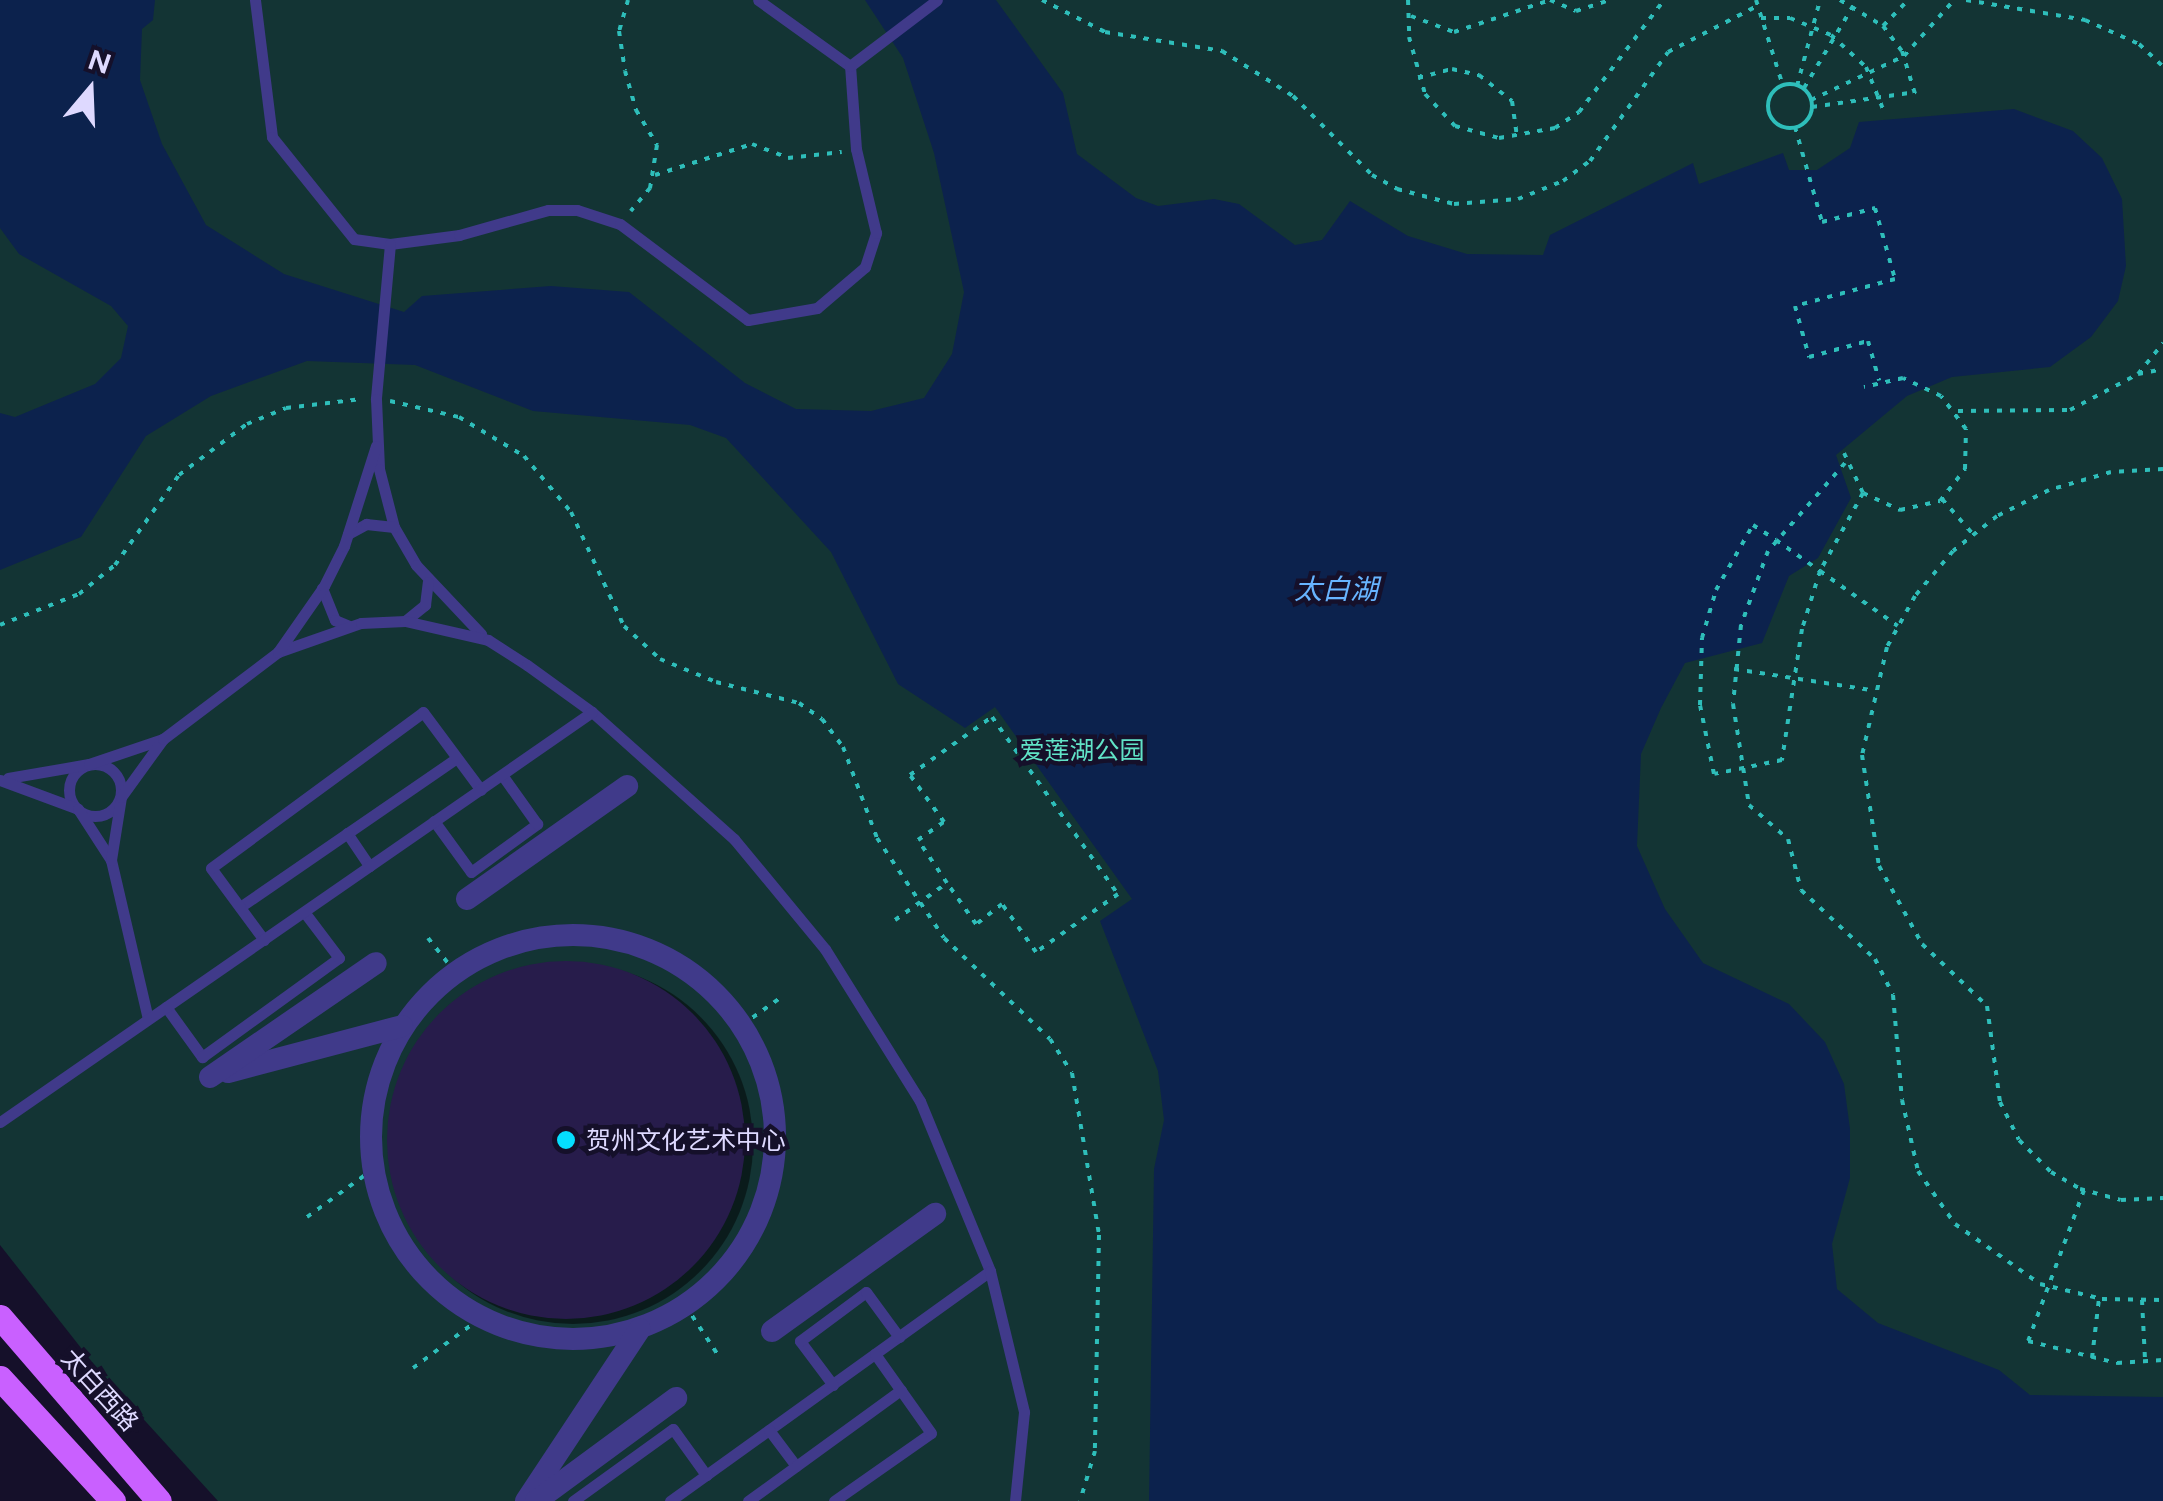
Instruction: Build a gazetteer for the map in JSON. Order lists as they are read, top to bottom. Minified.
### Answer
{"streets":{"main road":["太白西路"]},"water":["太白湖"],"parks":["爱莲湖公园"],"places":["贺州文化艺术中心"],"north":"top"}
